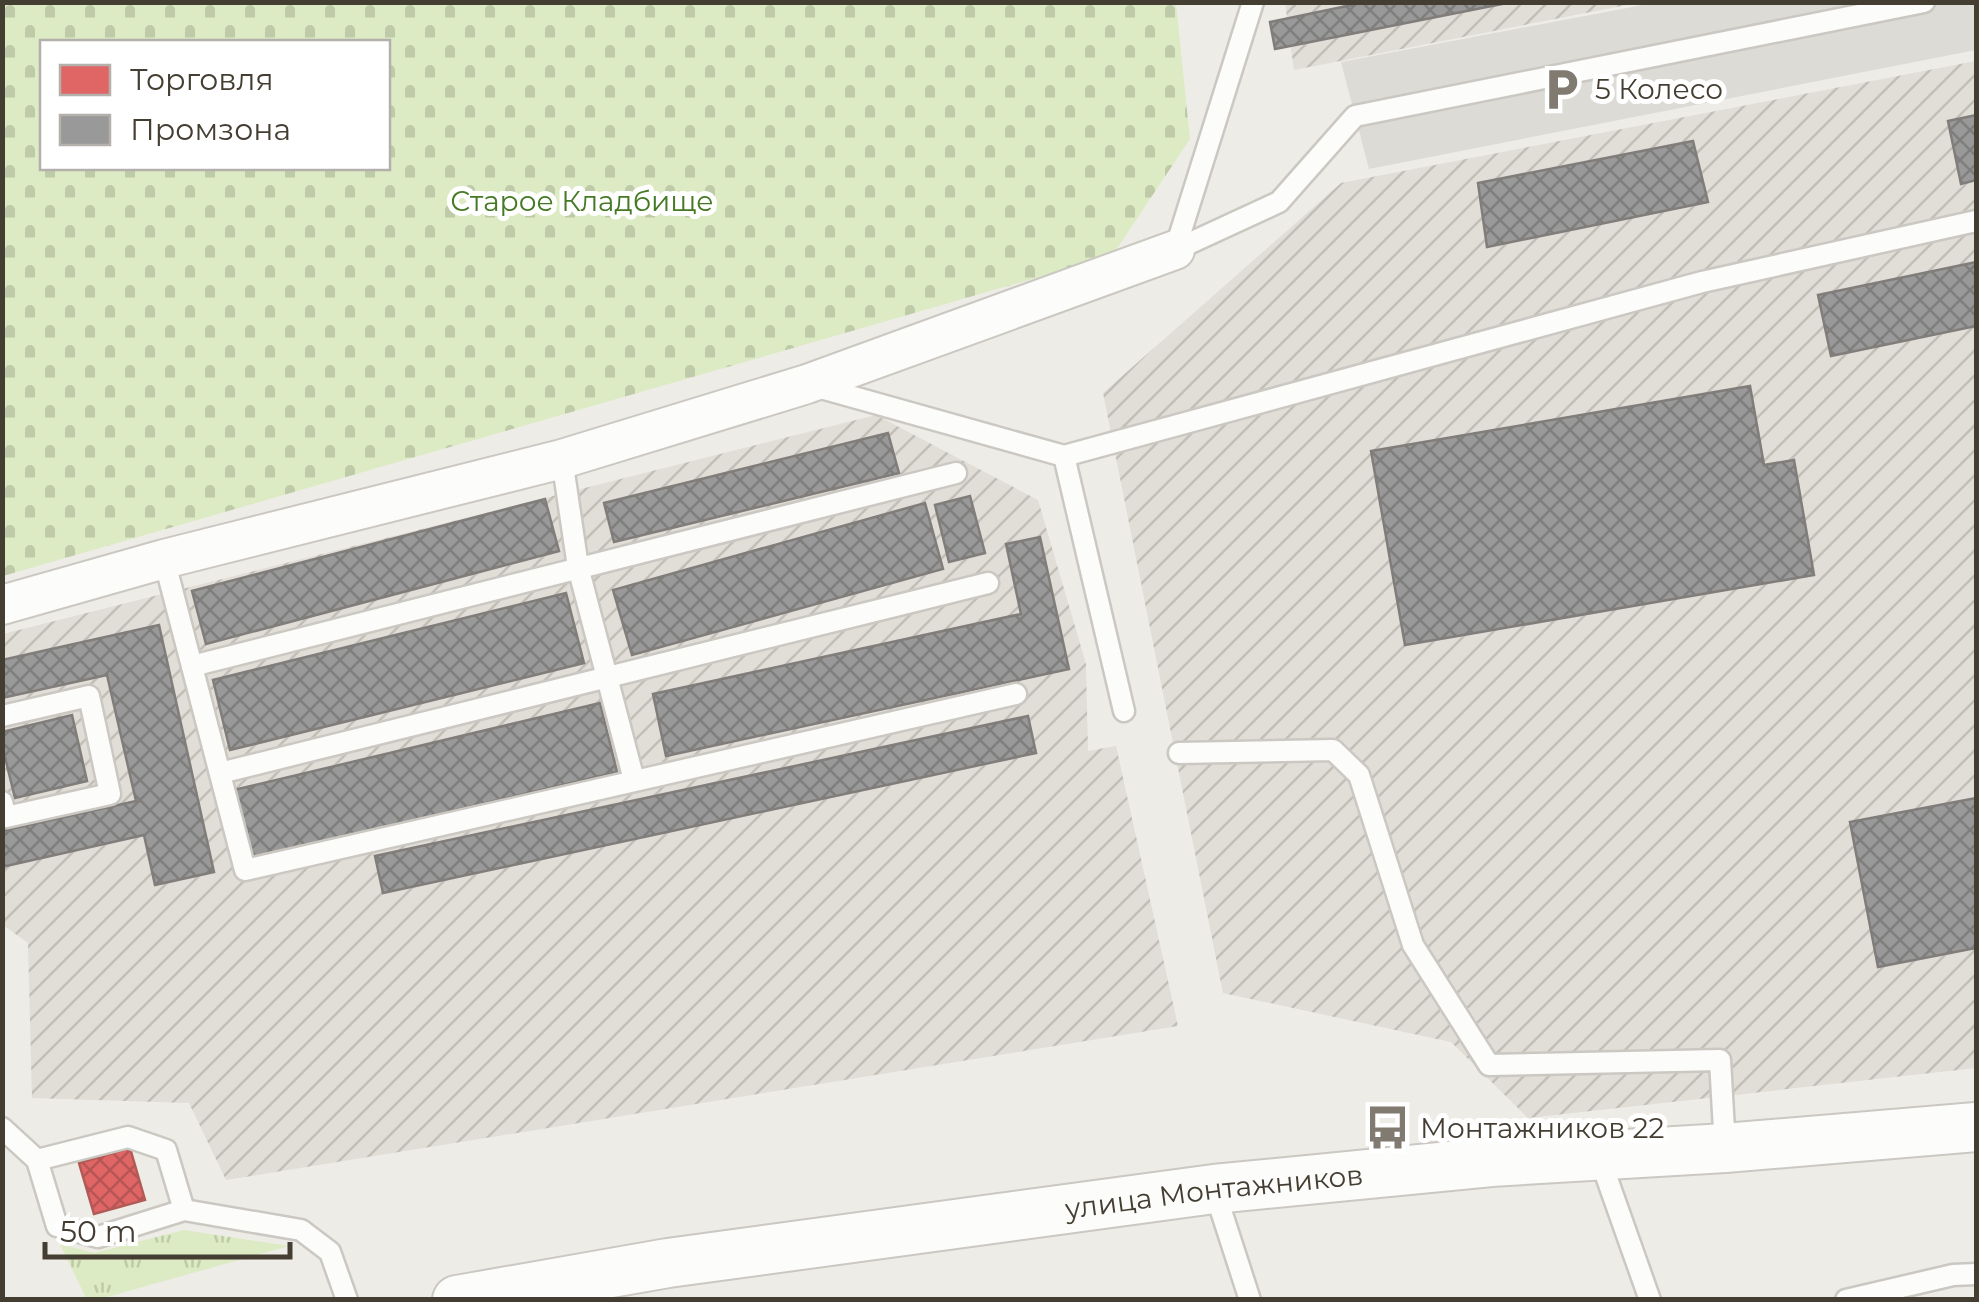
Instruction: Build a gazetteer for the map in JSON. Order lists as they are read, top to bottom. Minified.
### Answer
{"streets":{"street":["улица Монтажников"]},"parks":["Старое Кладбище"],"places":{"parking":["5 Колесо"],"bus stop":["Монтажников 22"]},"legend":["Торговля","Промзона"],"scale_bar":"50 m"}
